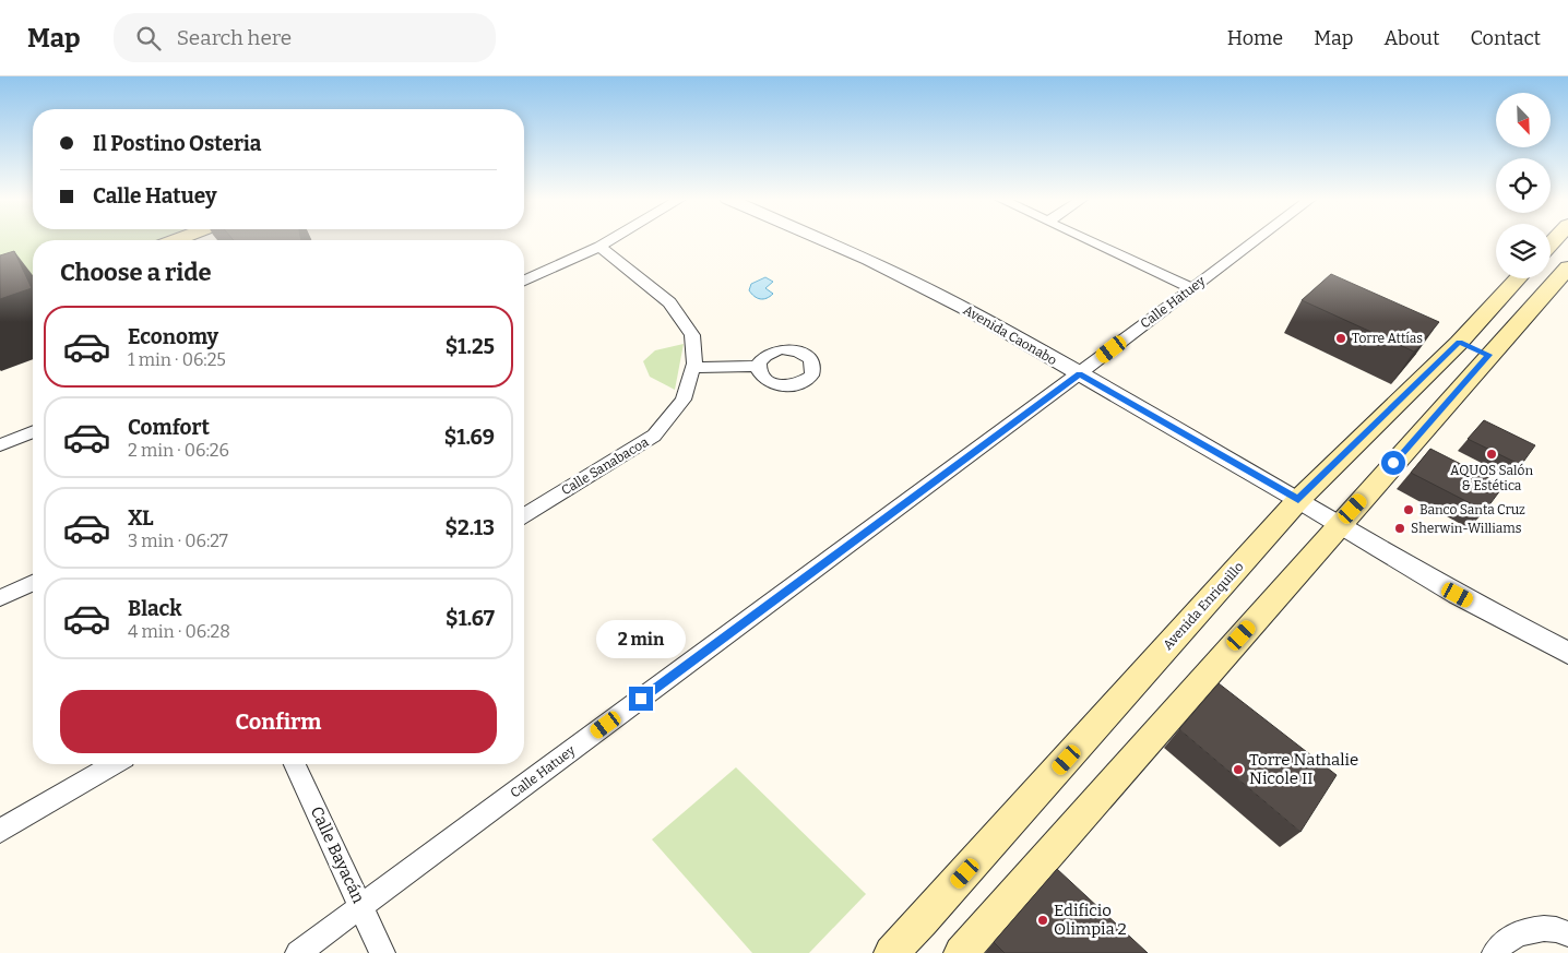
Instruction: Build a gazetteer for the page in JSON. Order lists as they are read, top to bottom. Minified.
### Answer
{"streets":{"main road":["Avenida Enriquillo"],"street":["Calle Hatuey","Avenida Caonabo","Calle Sanabacoa","Calle Bayacán"]},"crossings":[["Calle Hatuey","Avenida Caonabo"],["Calle Hatuey","Calle Bayacán"],["Avenida Caonabo","Avenida Enriquillo"]],"places":["Torre Attías","AQUOS Salón & Estética","Banco Santa Cruz","Sherwin-Williams","Torre Nathalie Nicole II","Edificio Olimpia 2"],"north":"bottom right","page":{"header":"Map","search":"Search here","nav":["Home","Map","About","Contact"],"banner":["Il Postino Osteria","Calle Hatuey"],"heading":"Choose a ride","list":[{"name":"Economy","note":"1 min · 06:25","value":"$1.25"},{"name":"Comfort","note":"2 min · 06:26","value":"$1.69"},{"name":"XL","note":"3 min · 06:27","value":"$2.13"},{"name":"Black","note":"4 min · 06:28","value":"$1.67"}],"bubble":"2 min","buttons":"Confirm"}}
